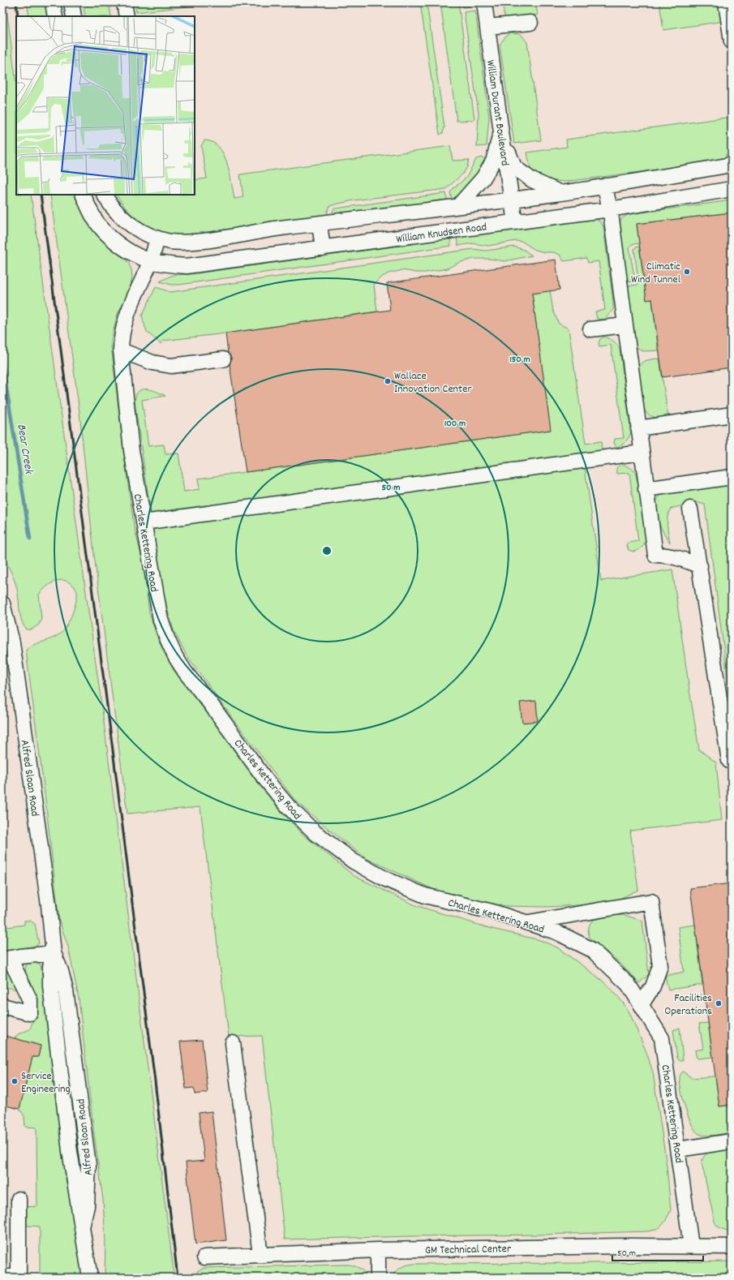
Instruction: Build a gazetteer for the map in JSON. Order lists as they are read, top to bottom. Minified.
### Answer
{"streets":{"lane":["William Durant Boulevard","William Knudsen Road","Charles Kettering Road","Alfred Sloan Road","GM Technical Center"]},"crossings":[["William Durant Boulevard","William Knudsen Road"],["William Knudsen Road","Charles Kettering Road"],["Charles Kettering Road","GM Technical Center"]],"water":["Bear Creek"],"places":["Climatic Wind Tunnel","Wallace Innovation Center","Facilities Operations","Service Engineering"],"scale_bar":"50 m","rings":["150 m","100 m","50 m"]}
